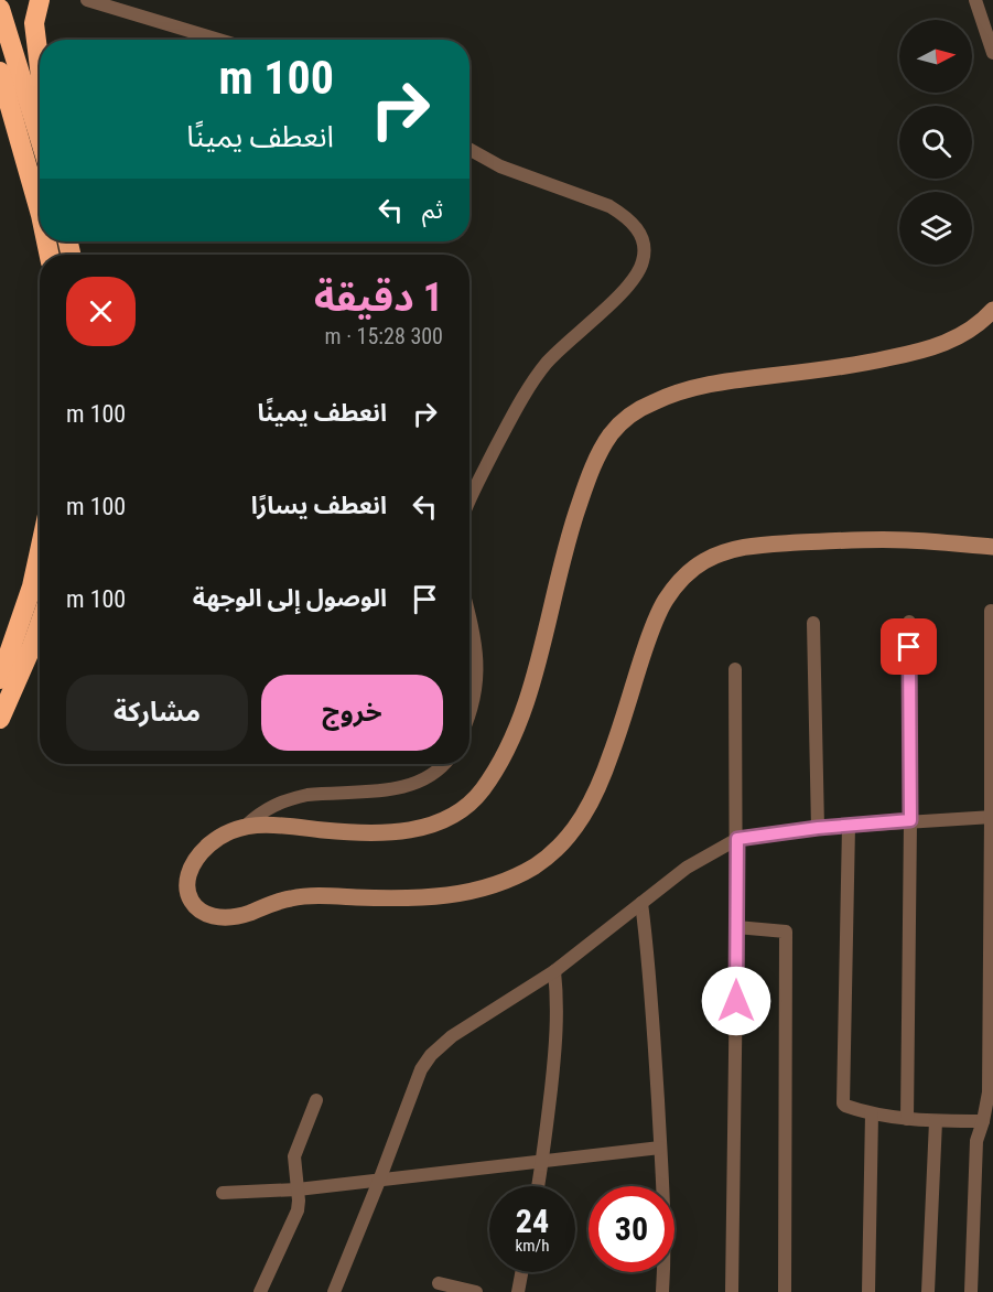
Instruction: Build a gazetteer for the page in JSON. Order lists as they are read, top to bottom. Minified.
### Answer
{"north":"right","page":{"turn":["100 m","انعطف يمينًا"],"then":"ثم","heading":["1 دقيقة","300 m · 15:28"],"list":[{"name":"انعطف يمينًا","value":"100 m"},{"name":"انعطف يسارًا","value":"100 m"},{"name":"الوصول إلى الوجهة","value":"100 m"}],"buttons":["خروج","مشاركة"],"speed":"24 km/h","limit":"30"}}
